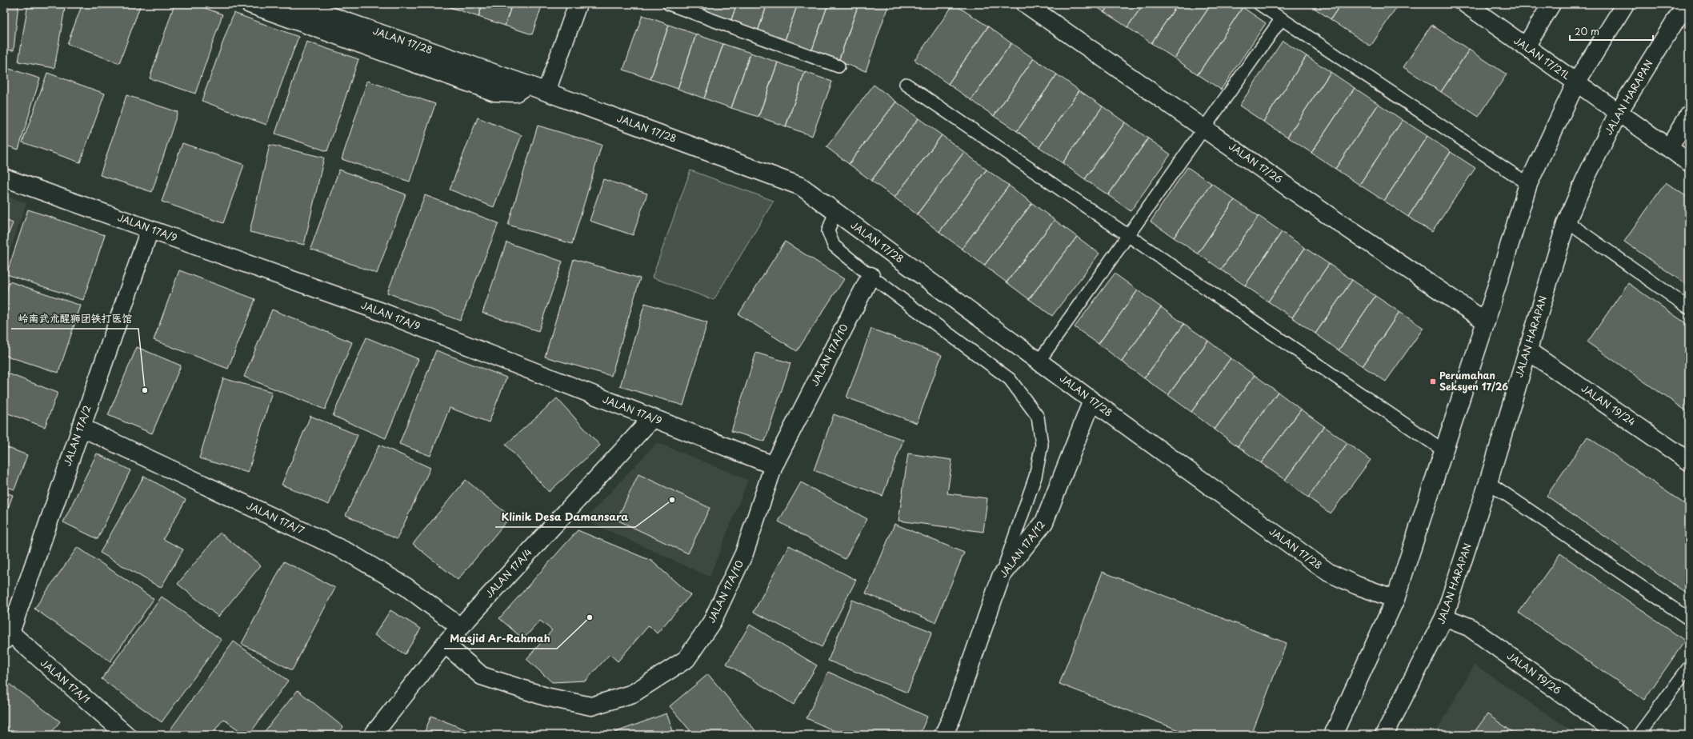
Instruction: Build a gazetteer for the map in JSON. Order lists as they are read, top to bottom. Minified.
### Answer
{"streets":{"street":["JALAN 17/28","JALAN 17/21L","JALAN HARAPAN","JALAN 17/26","JALAN 17A/9","JALAN 17A/10","JALAN 19/24","JALAN 17A/2","JALAN 17A/7","JALAN 17A/12","JALAN 17A/4","JALAN 19/26","JALAN 17A/1"]},"crossings":[["JALAN 17/28","JALAN 17A/12"],["JALAN 17/21L","JALAN HARAPAN"],["JALAN HARAPAN","JALAN 19/24"],["JALAN HARAPAN","JALAN 19/26"],["JALAN 17A/9","JALAN 17A/10"],["JALAN 17A/9","JALAN 17A/2"],["JALAN 17A/9","JALAN 17A/4"],["JALAN 17A/10","JALAN 17A/4"],["JALAN 17A/2","JALAN 17A/7"],["JALAN 17A/2","JALAN 17A/1"],["JALAN 17A/7","JALAN 17A/4"]],"places":{"transit":["Perumahan Seksyen 17/26"],"other":["岭南武术醒狮团铁打医馆","Klinik Desa Damansara","Masjid Ar-Rahmah"]},"scale_bar":"20 m"}
